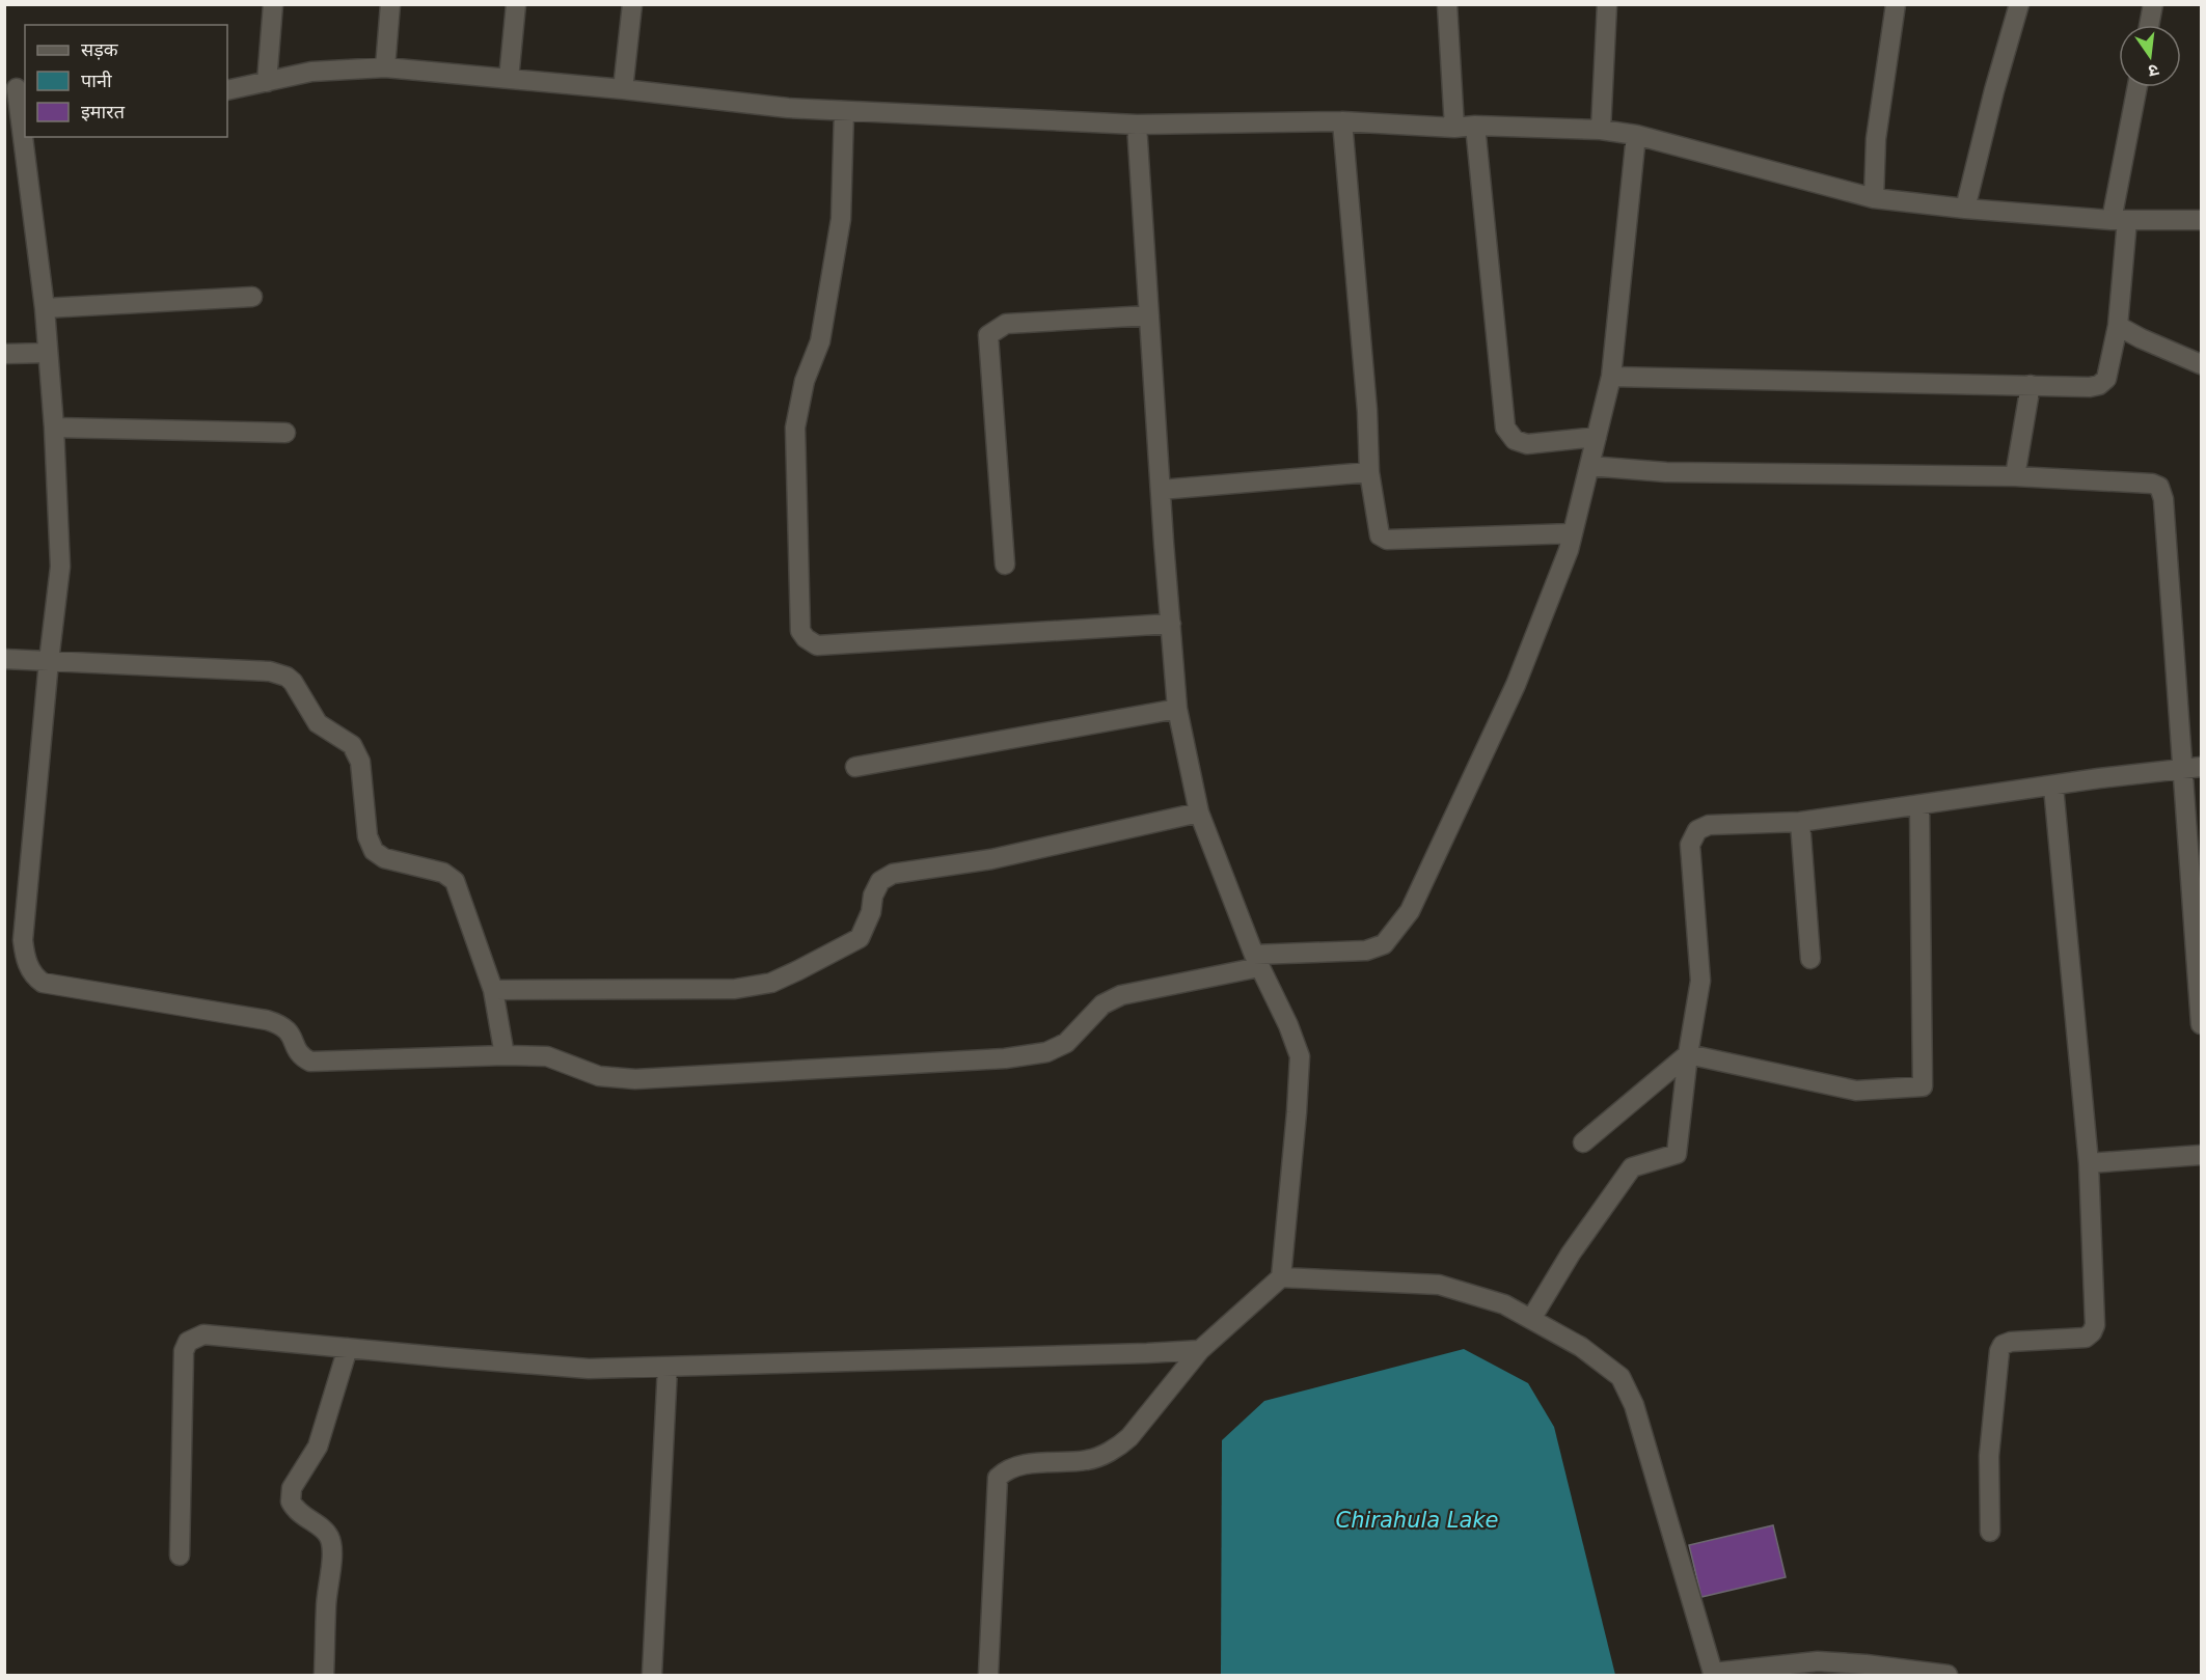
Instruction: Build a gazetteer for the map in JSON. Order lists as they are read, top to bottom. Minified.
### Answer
{"water":["Chirahula Lake"],"legend":["सड़क","पानी","इमारत"],"north":"bottom"}
